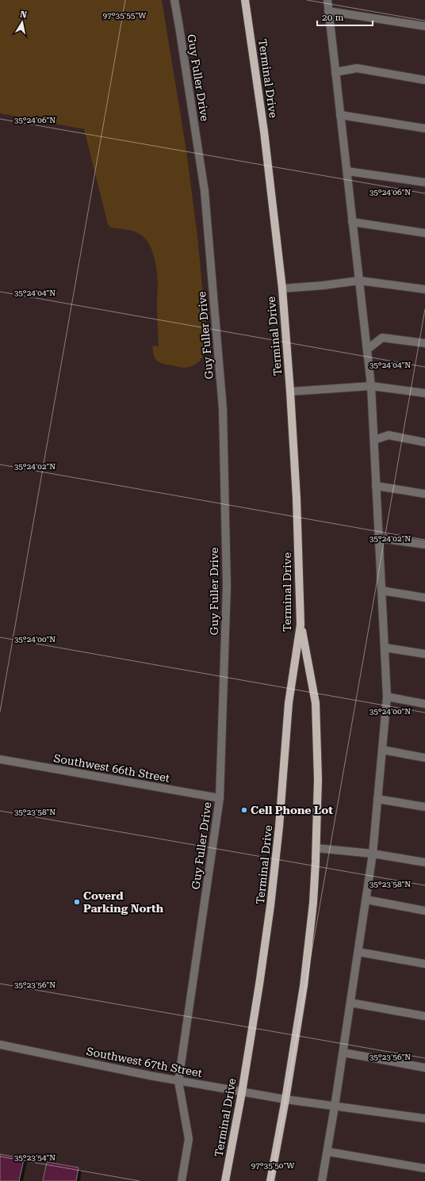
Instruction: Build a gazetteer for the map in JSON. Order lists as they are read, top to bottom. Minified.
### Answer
{"streets":{"main road":["Terminal Drive"],"street":["Guy Fuller Drive","Southwest 66th Street","Southwest 67th Street"]},"crossings":[["Guy Fuller Drive","Southwest 66th Street"],["Guy Fuller Drive","Southwest 67th Street"],["Terminal Drive","Southwest 67th Street"]],"places":["Cell Phone Lot","Coverd Parking North"],"scale_bar":"20 m","north":"top","coordinates":["97°35'55\"W","35°24'06\"N","35°24'04\"N","35°24'02\"N","35°24'00\"N","35°23'58\"N","35°23'56\"N","35°23'54\"N","97°35'50\"W"]}
